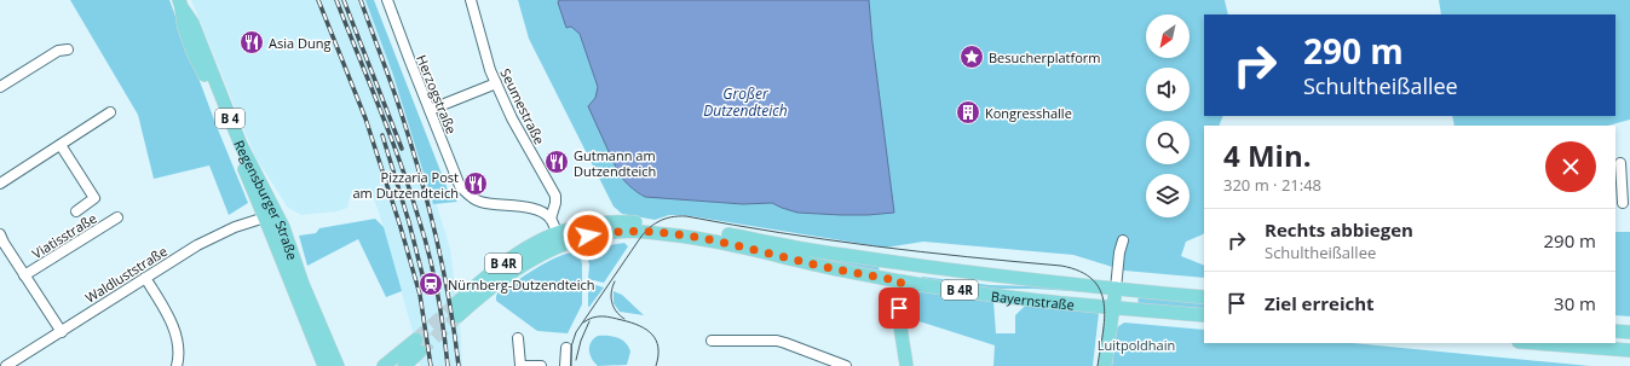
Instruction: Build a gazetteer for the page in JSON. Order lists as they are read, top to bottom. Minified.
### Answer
{"streets":{"main road":["B 4","Regensburger Straße","B 4R","Bayernstraße"],"street":["Herzogstraße","Seumestraße","Viatisstraße","Waldluststraße"]},"crossings":[["Herzogstraße","Seumestraße"],["Regensburger Straße","Waldluststraße"],["Viatisstraße","Waldluststraße"],["B 4R","Bayernstraße"]],"water":["Großer Dutzendteich"],"parks":["Luitpoldhain"],"places":{"restaurant":["Asia Dung","Gutmann am Dutzendteich","Pizzaria Post am Dutzendteich"],"place":["Besucherplatform"],"building":["Kongresshalle"],"station":["Nürnberg-Dutzendteich"]},"north":"bottom left","page":{"turn":["290 m","Schultheißallee"],"heading":["4 Min.","320 m · 21:48"],"list":[{"name":"Rechts abbiegen","note":"Schultheißallee","value":"290 m"},{"name":"Ziel erreicht","value":"30 m"}]}}
